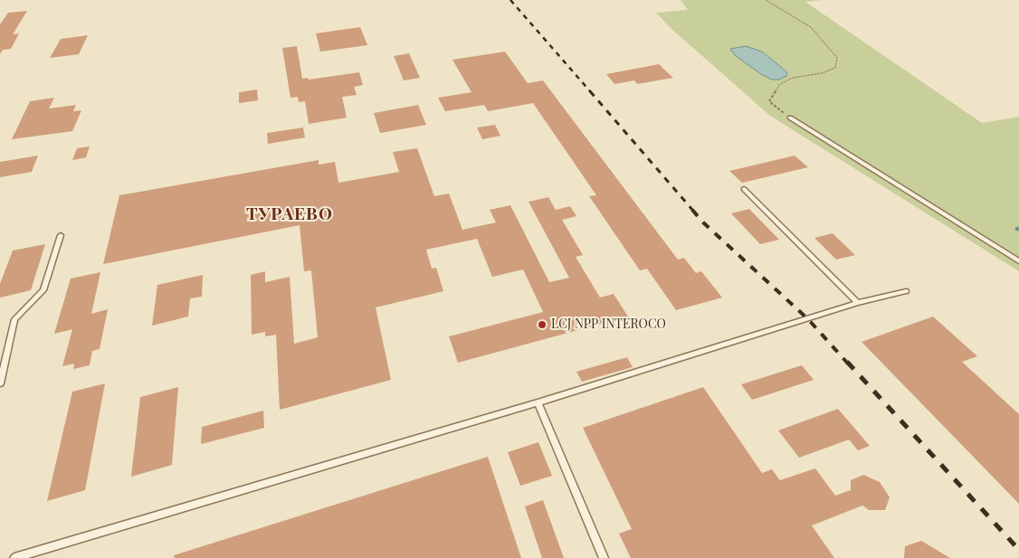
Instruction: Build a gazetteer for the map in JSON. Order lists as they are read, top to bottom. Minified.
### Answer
{"districts":["ТУРАЕВО"],"places":["LCJ NPP INTEROCO"]}
